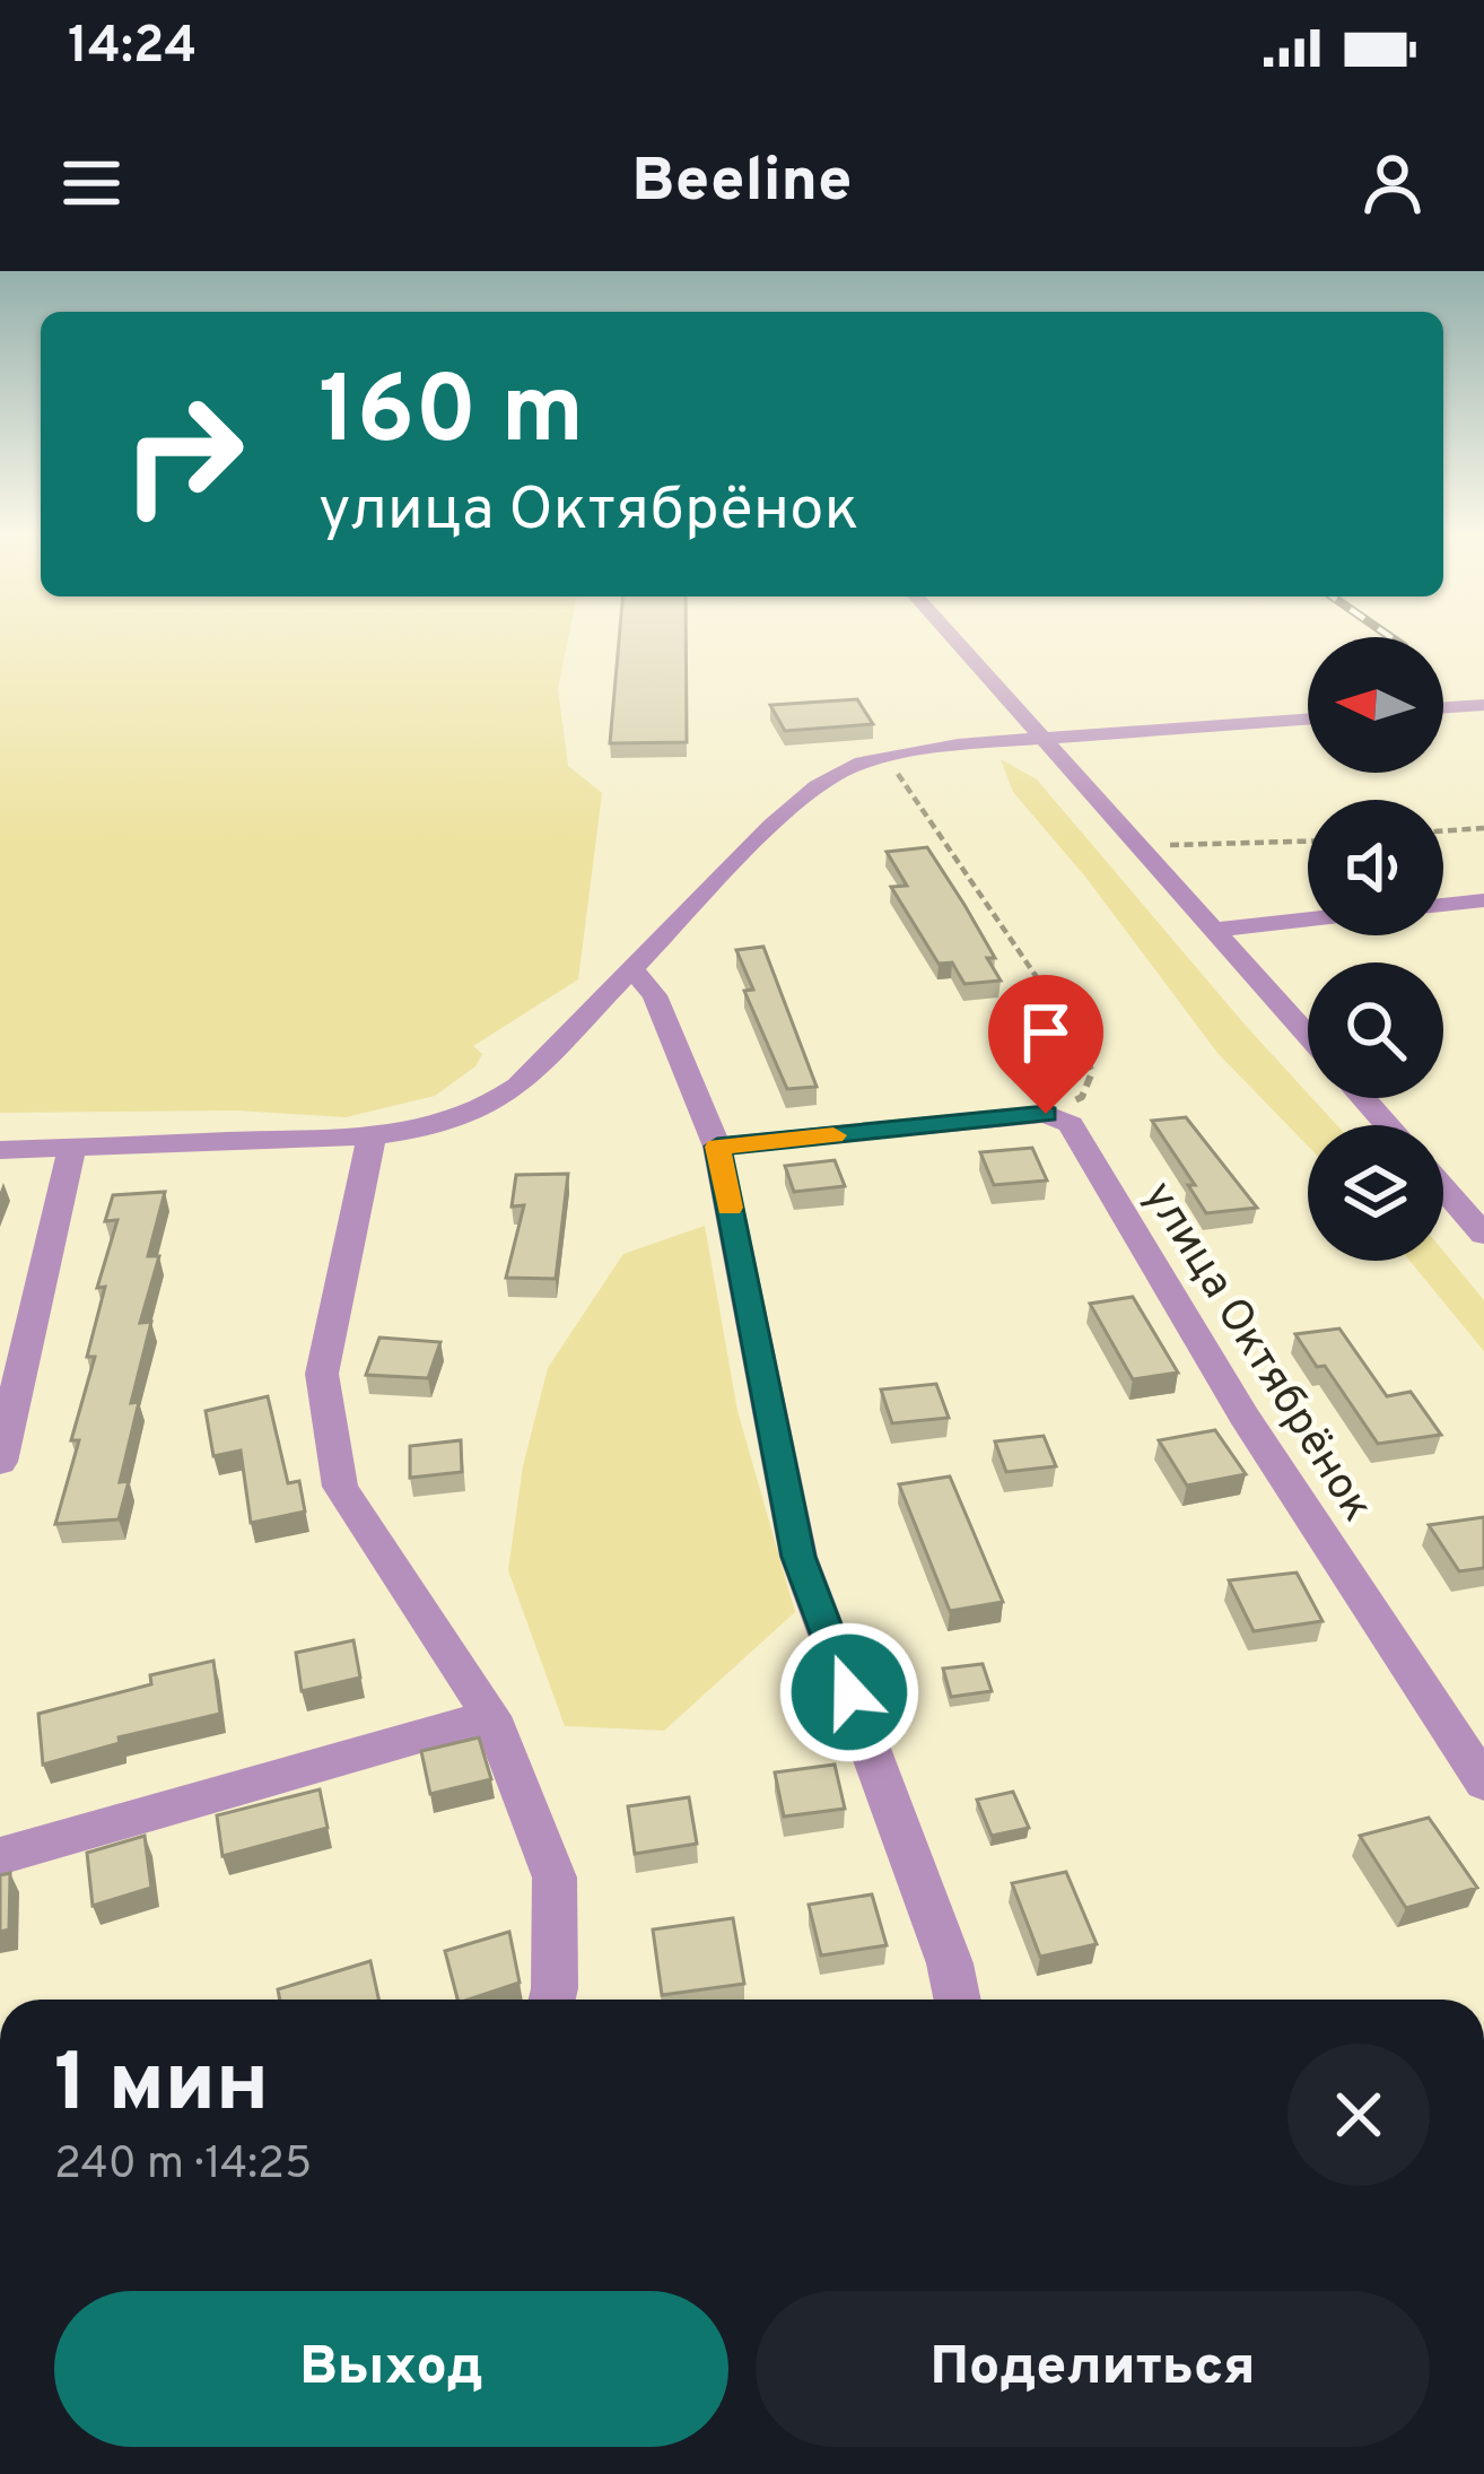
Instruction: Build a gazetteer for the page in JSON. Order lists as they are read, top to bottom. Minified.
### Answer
{"streets":{"street":["улица Октябрёнок"]},"north":"left","page":{"status":"14:24","header":"Beeline","turn":["160 m","улица Октябрёнок"],"heading":["1 мин","240 m · 14:25"],"buttons":["Выход","Поделиться"]}}
